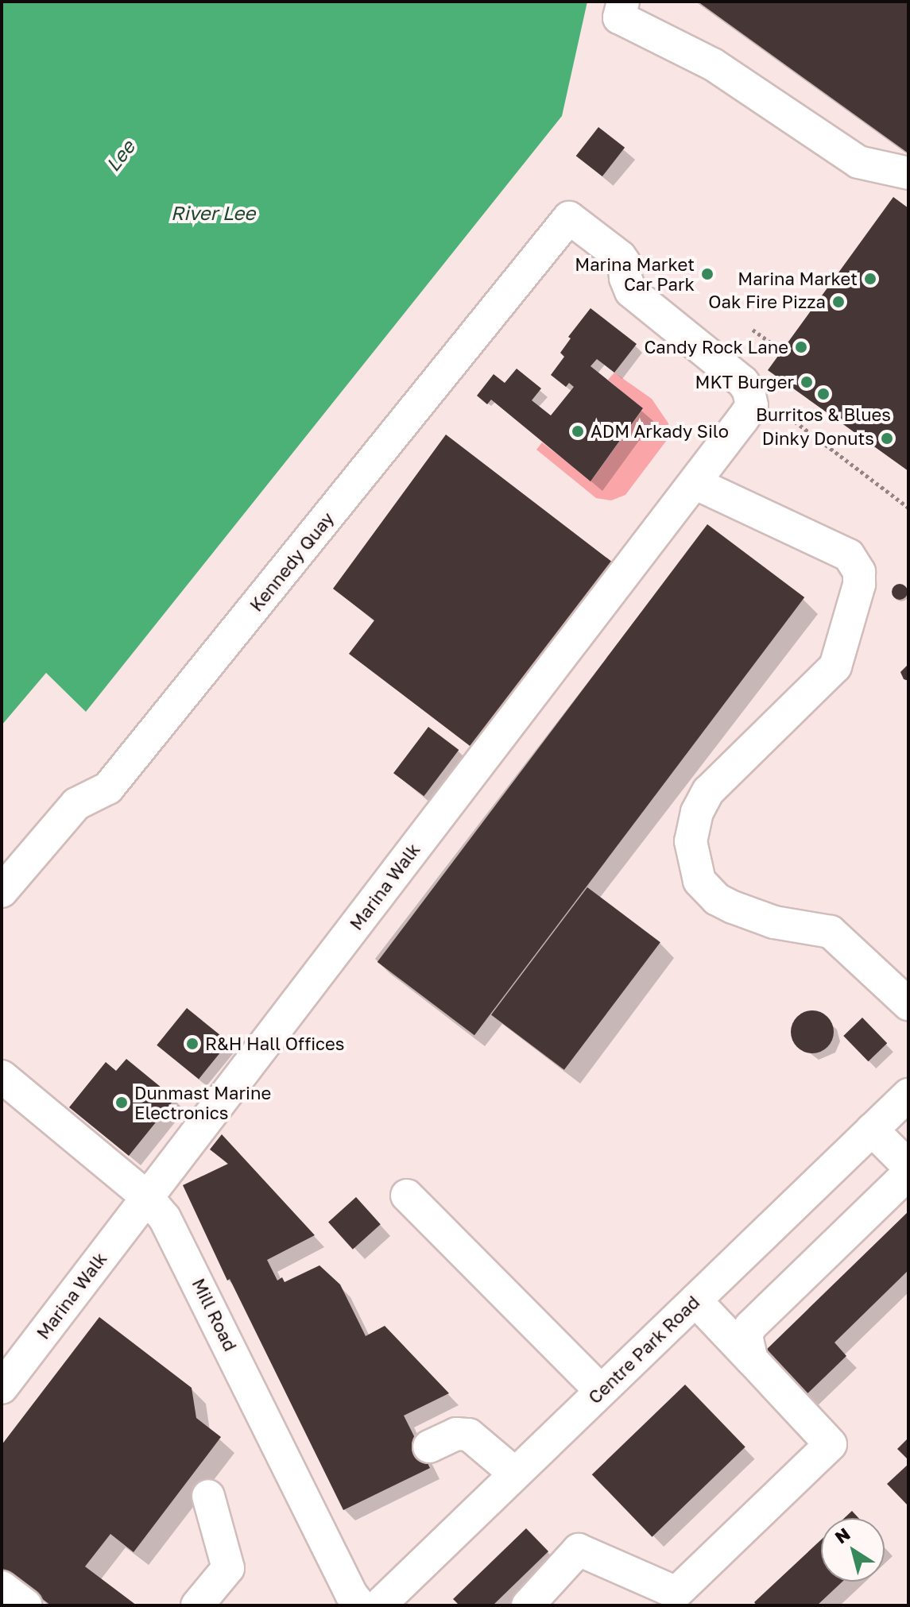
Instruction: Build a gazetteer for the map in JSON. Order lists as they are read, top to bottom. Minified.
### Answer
{"streets":{"street":["Kennedy Quay","Marina Walk","Mill Road","Centre Park Road"]},"crossings":[["Kennedy Quay","Marina Walk"],["Marina Walk","Mill Road"]],"water":["Lee","River Lee"],"places":["Marina Market Car Park","Marina Market","Oak Fire Pizza","Candy Rock Lane","MKT Burger","Burritos & Blues","ADM Arkady Silo","Dinky Donuts","R&H Hall Offices","Dunmast Marine Electronics"],"north":"top left"}
